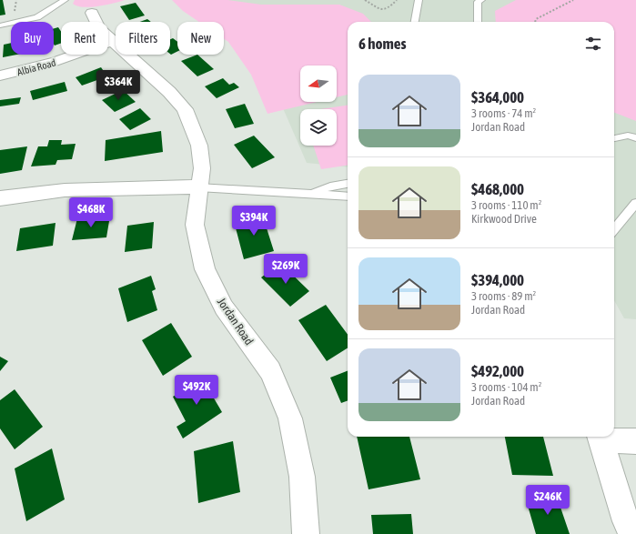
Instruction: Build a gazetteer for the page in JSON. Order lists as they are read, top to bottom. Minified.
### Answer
{"streets":{"street":["Albia Road","Jordan Road"]},"crossings":[["Albia Road","Jordan Road"]],"north":"left","page":{"chip":["Buy","Rent","Filters","New"],"heading":"6 homes","list":[{"name":"$364,000","note":"3 rooms · 74 m² · Jordan Road"},{"name":"$468,000","note":"3 rooms · 110 m² · Kirkwood Drive"},{"name":"$394,000","note":"3 rooms · 89 m² · Jordan Road"},{"name":"$492,000","note":"3 rooms · 104 m² · Jordan Road"}],"price":["$364K","$468K","$394K","$269K","$492K","$246K"]}}
